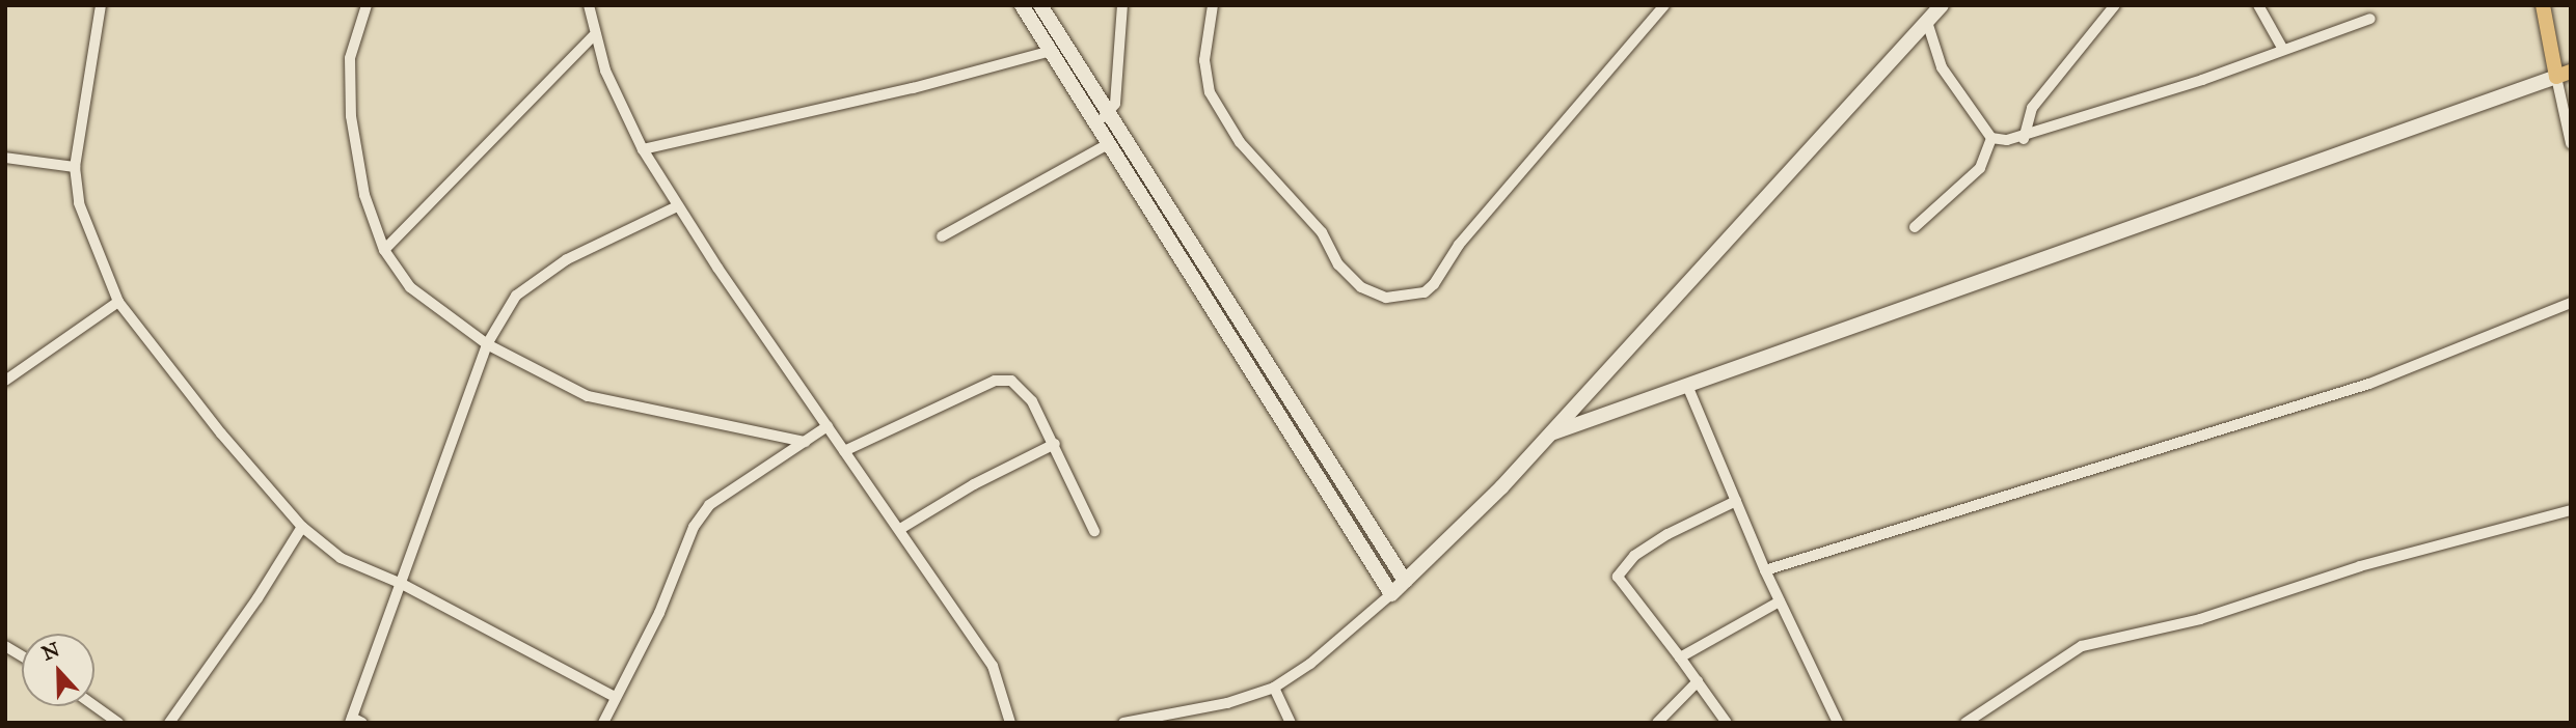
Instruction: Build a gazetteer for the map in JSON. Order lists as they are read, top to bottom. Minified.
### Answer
{"north":"top"}
